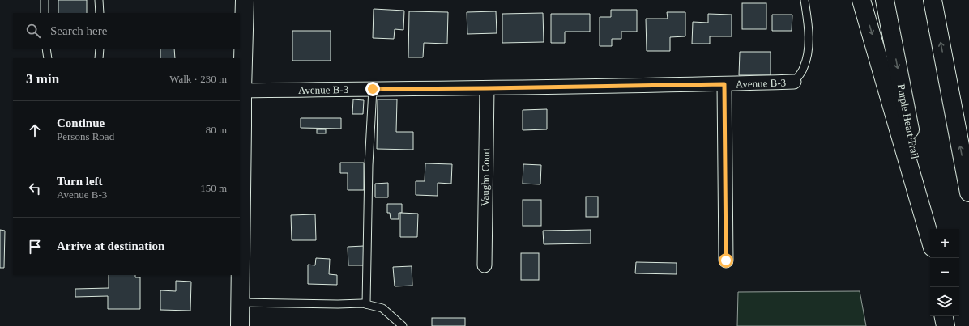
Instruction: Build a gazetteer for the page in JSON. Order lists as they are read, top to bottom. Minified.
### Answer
{"streets":{"main road":["Purple Heart Trail"],"street":["Avenue B-3","Vaughn Court"]},"crossings":[["Avenue B-3","Vaughn Court"]],"page":{"search":"Search here","heading":["3 min","Walk · 230 m"],"list":[["Continue","Persons Road","80 m"],["Turn left","Avenue B-3","150 m"],"Arrive at destination"],"map_buttons":["+","−"]}}
